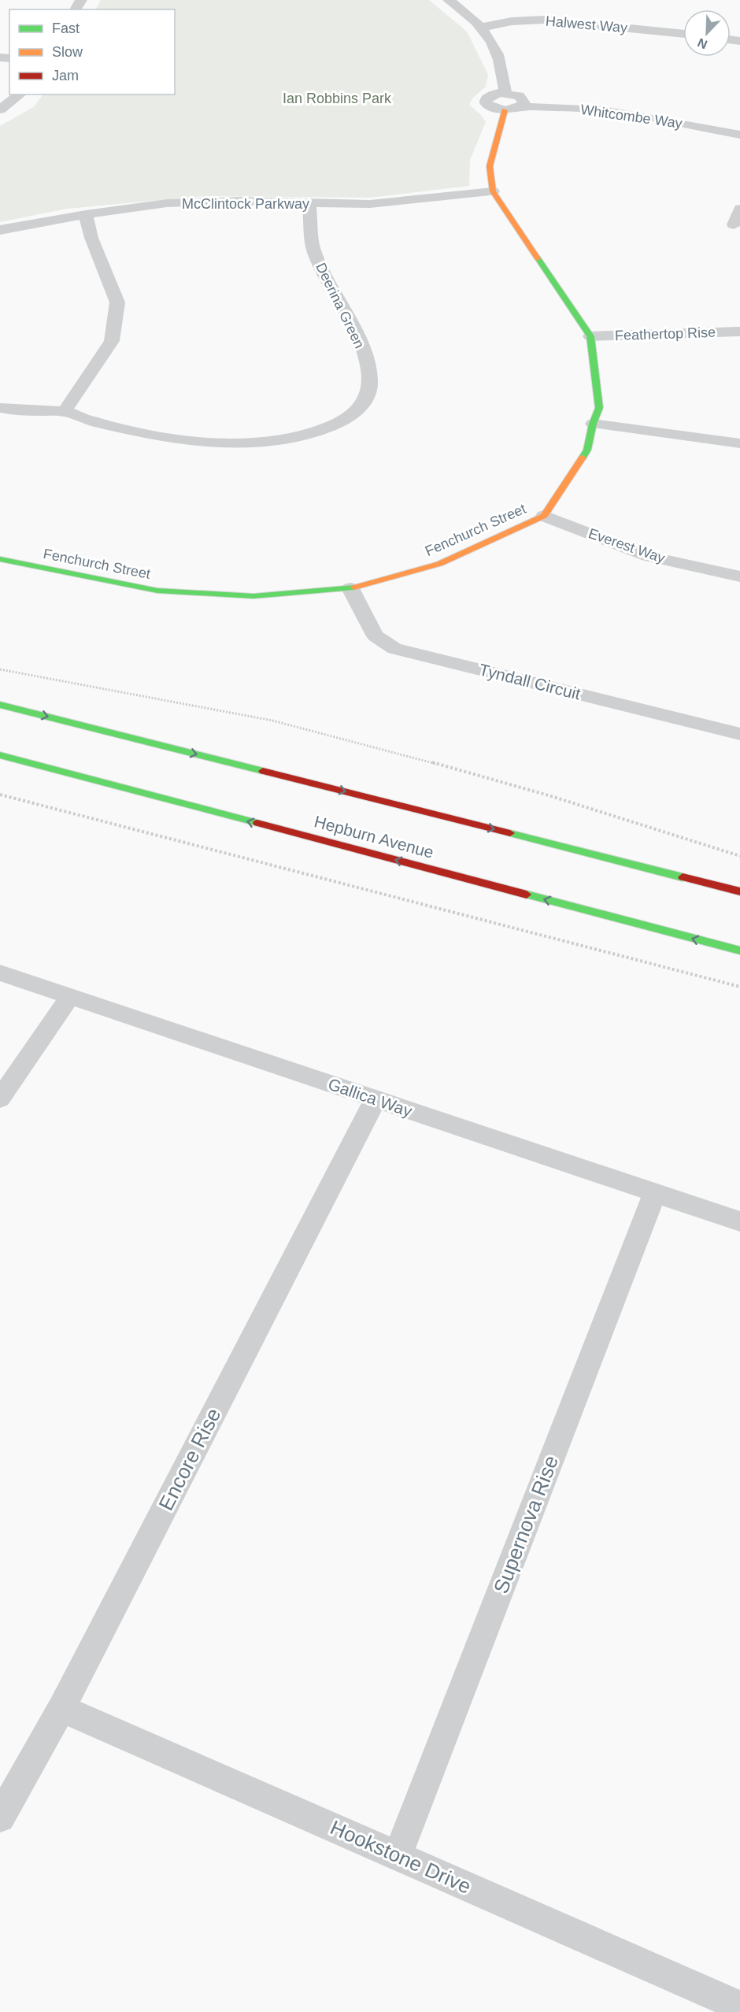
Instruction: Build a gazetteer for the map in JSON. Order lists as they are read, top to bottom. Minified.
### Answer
{"streets":{"street":["Halwest Way","Whitcombe Way","McClintock Parkway","Deerina Green","Feathertop Rise","Fenchurch Street","Everest Way","Tyndall Circuit","Hepburn Avenue","Gallica Way","Encore Rise","Supernova Rise","Hookstone Drive"]},"crossings":[["Whitcombe Way","Fenchurch Street"],["McClintock Parkway","Deerina Green"],["McClintock Parkway","Fenchurch Street"],["Feathertop Rise","Fenchurch Street"],["Fenchurch Street","Everest Way"],["Fenchurch Street","Tyndall Circuit"],["Gallica Way","Encore Rise"],["Gallica Way","Supernova Rise"],["Encore Rise","Hookstone Drive"],["Supernova Rise","Hookstone Drive"]],"parks":["Ian Robbins Park"],"legend":["Fast","Slow","Jam"],"north":"bottom left"}
